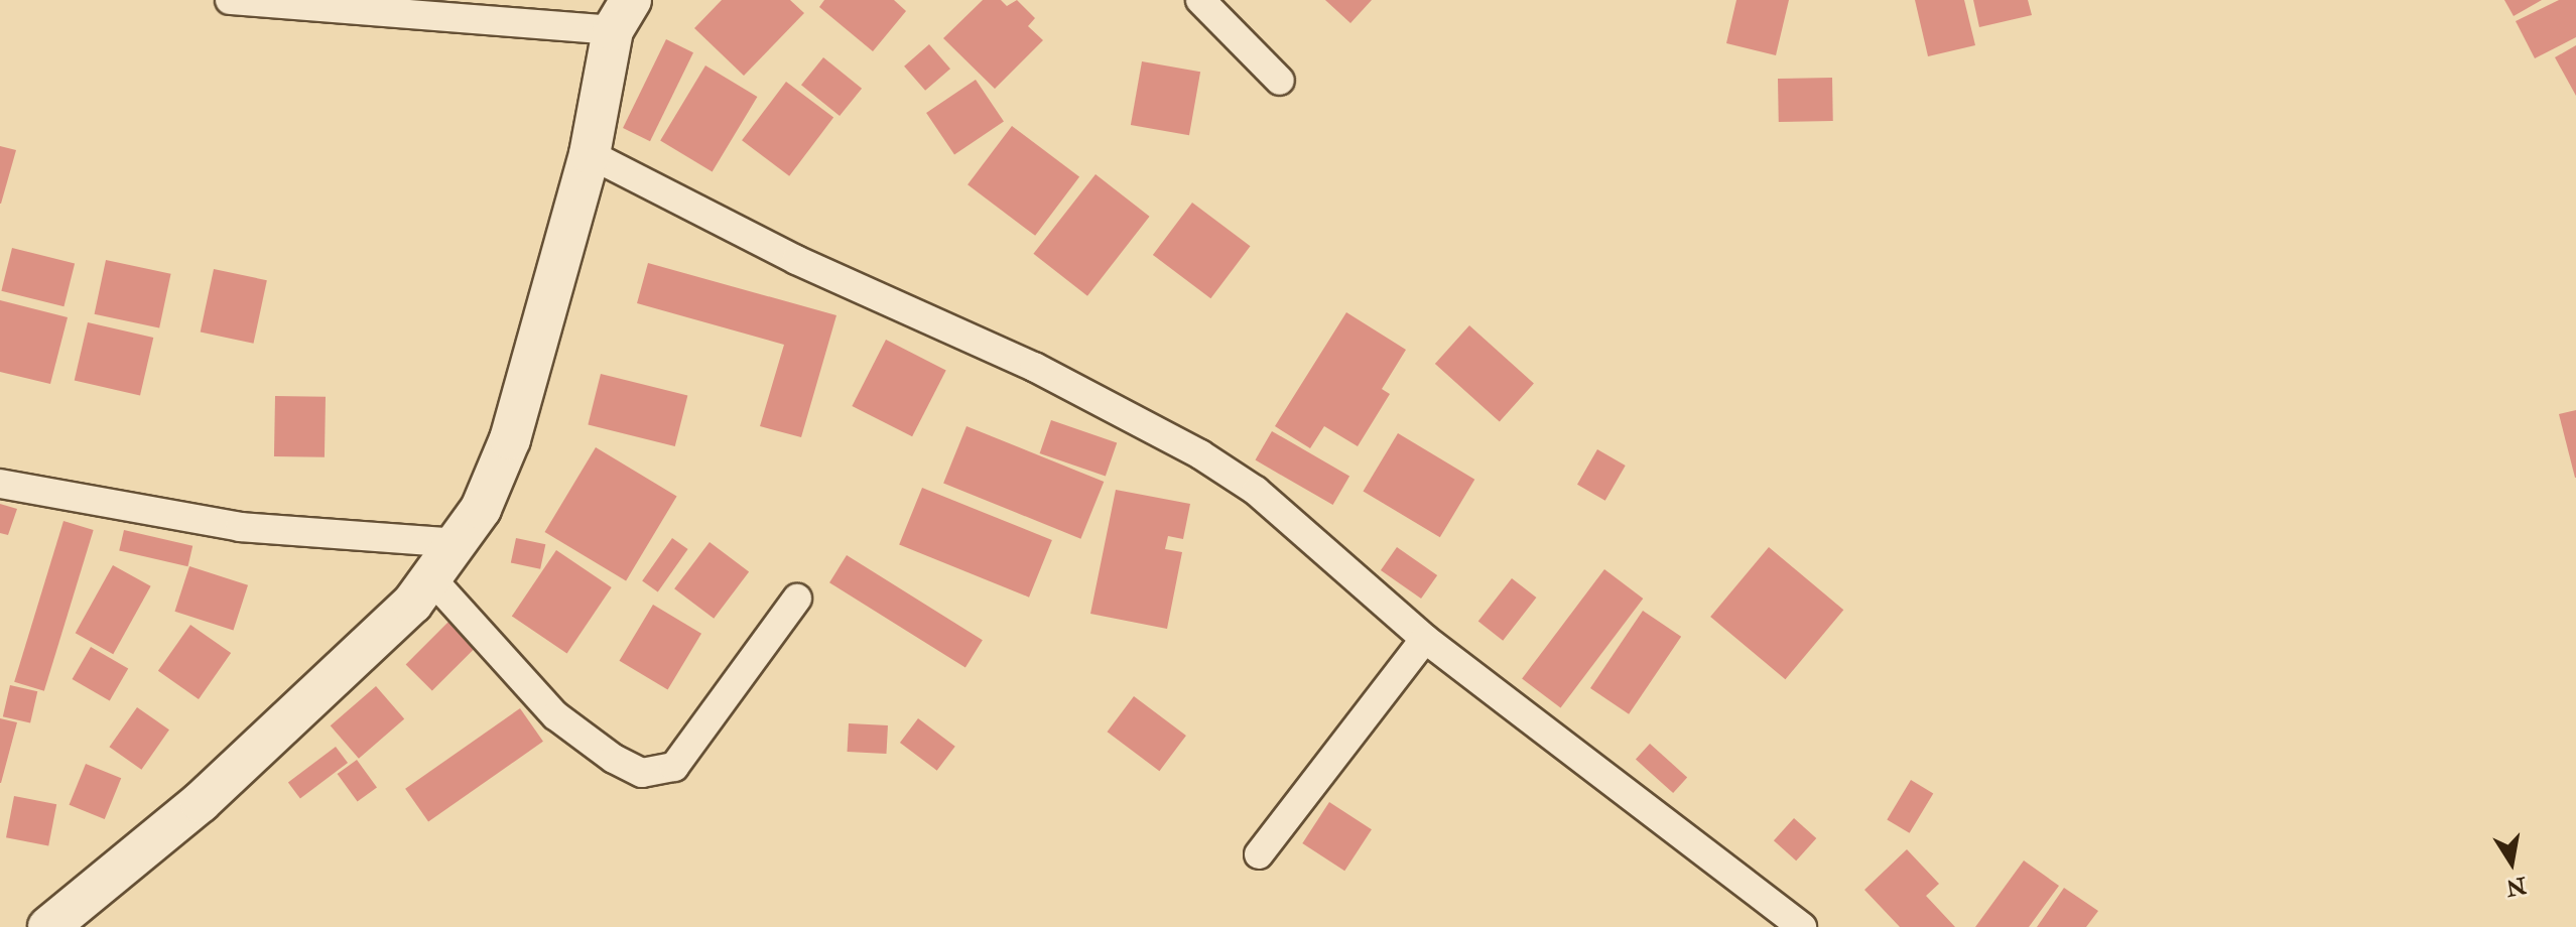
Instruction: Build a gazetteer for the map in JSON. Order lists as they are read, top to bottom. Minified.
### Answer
{"north":"bottom"}
